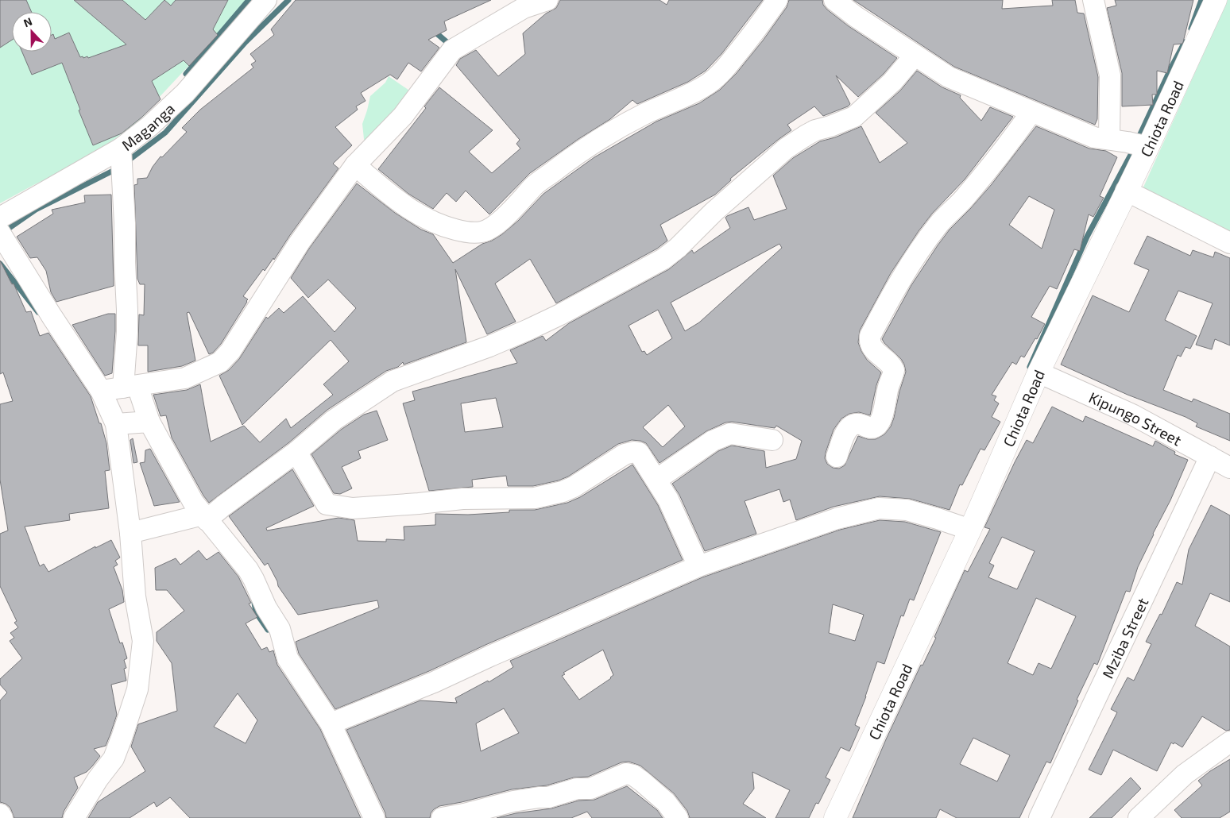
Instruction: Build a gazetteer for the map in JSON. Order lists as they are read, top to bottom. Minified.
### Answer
{"streets":{"street":["Chiota Road","Maganga","Kipungo Street","Mziba Street"]},"crossings":[["Chiota Road","Kipungo Street"],["Kipungo Street","Mziba Street"]],"north":"top"}
